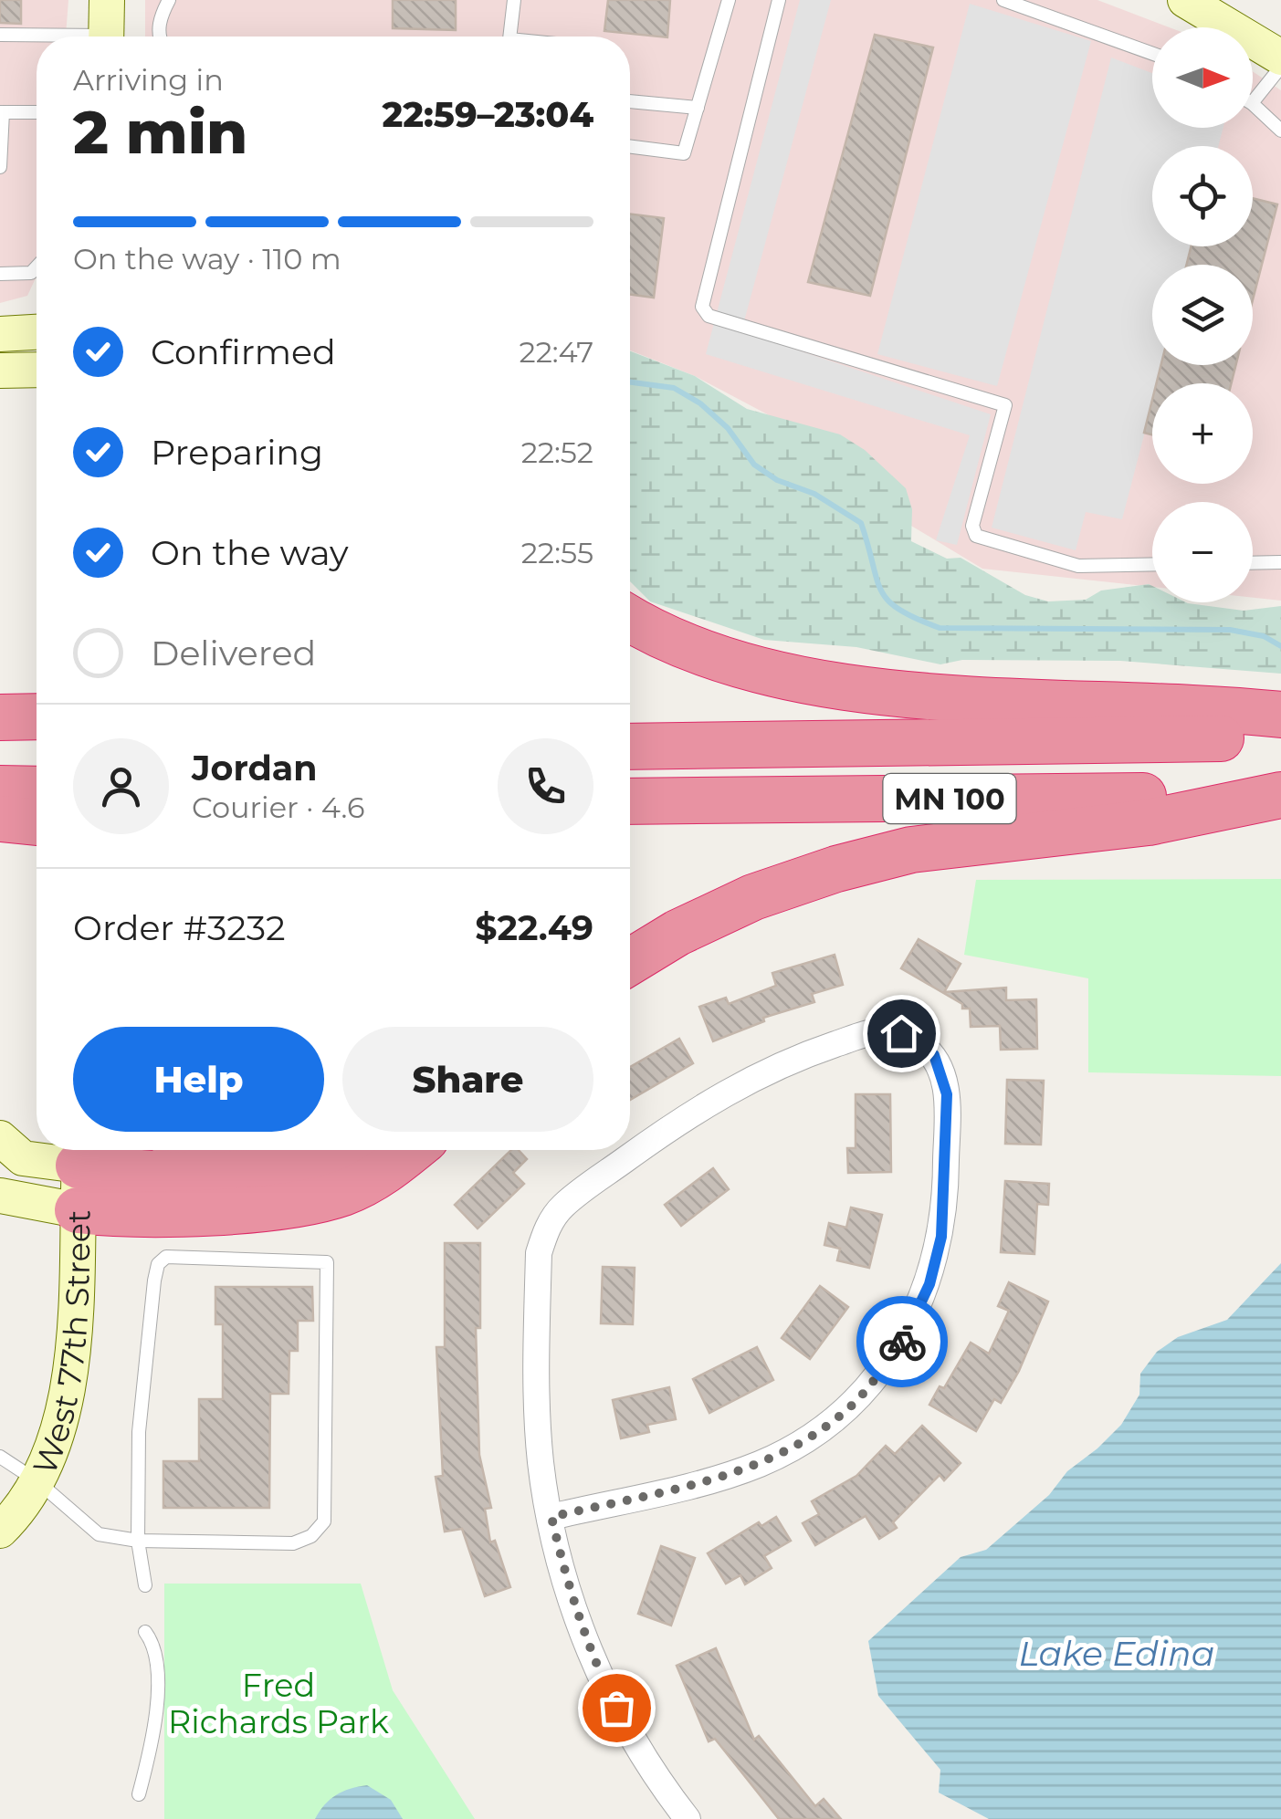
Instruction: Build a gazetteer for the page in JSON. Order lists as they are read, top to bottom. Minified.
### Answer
{"streets":{"highway":["MN 100"],"street":["West 77th Street"]},"water":["Lake Edina"],"parks":["Fred Richards Park"],"north":"right","page":{"map_buttons":["+","−"],"heading":["2 min","Arriving in","22:59–23:04"],"panel":["Jordan","Courier · 4.6","Order #3232","$22.49"],"bar":"On the way · 110 m","list":[["Confirmed","22:47"],["Preparing","22:52"],["On the way","22:55"],"Delivered"],"buttons":["Help","Share"]}}
